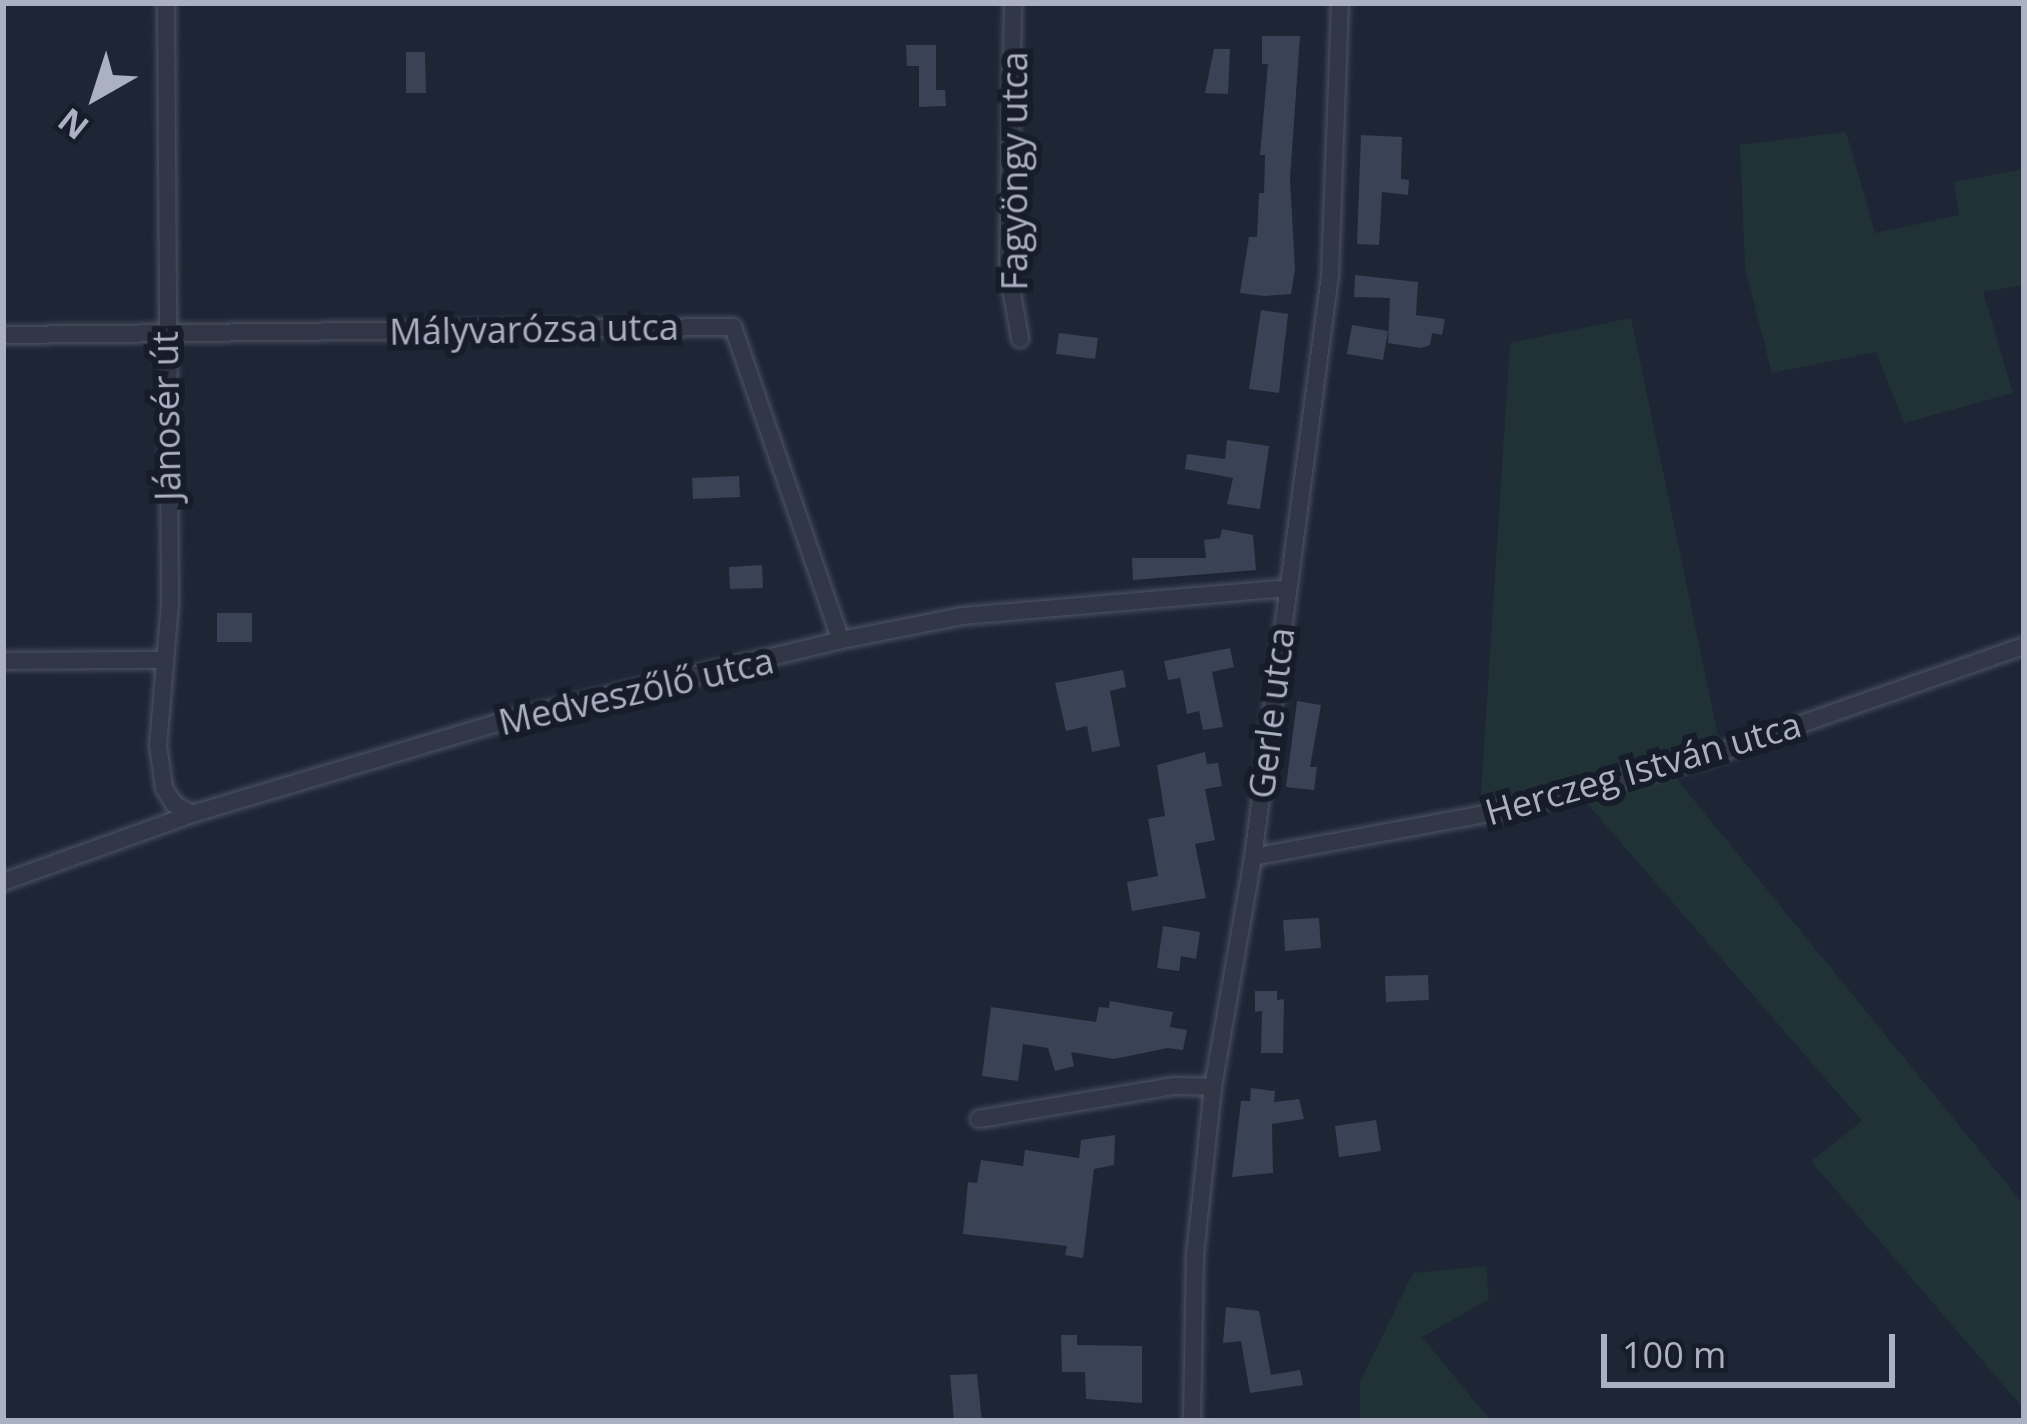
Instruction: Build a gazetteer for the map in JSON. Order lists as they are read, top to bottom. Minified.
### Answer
{"streets":{"street":["Fagyöngy utca","Mályvarózsa utca","Jánosér út","Medveszőlő utca","Gerle utca","Herczeg István utca"]},"crossings":[["Mályvarózsa utca","Jánosér út"],["Mályvarózsa utca","Medveszőlő utca"],["Jánosér út","Medveszőlő utca"],["Medveszőlő utca","Gerle utca"],["Gerle utca","Herczeg István utca"]],"scale_bar":"100 m","north":"bottom left"}
